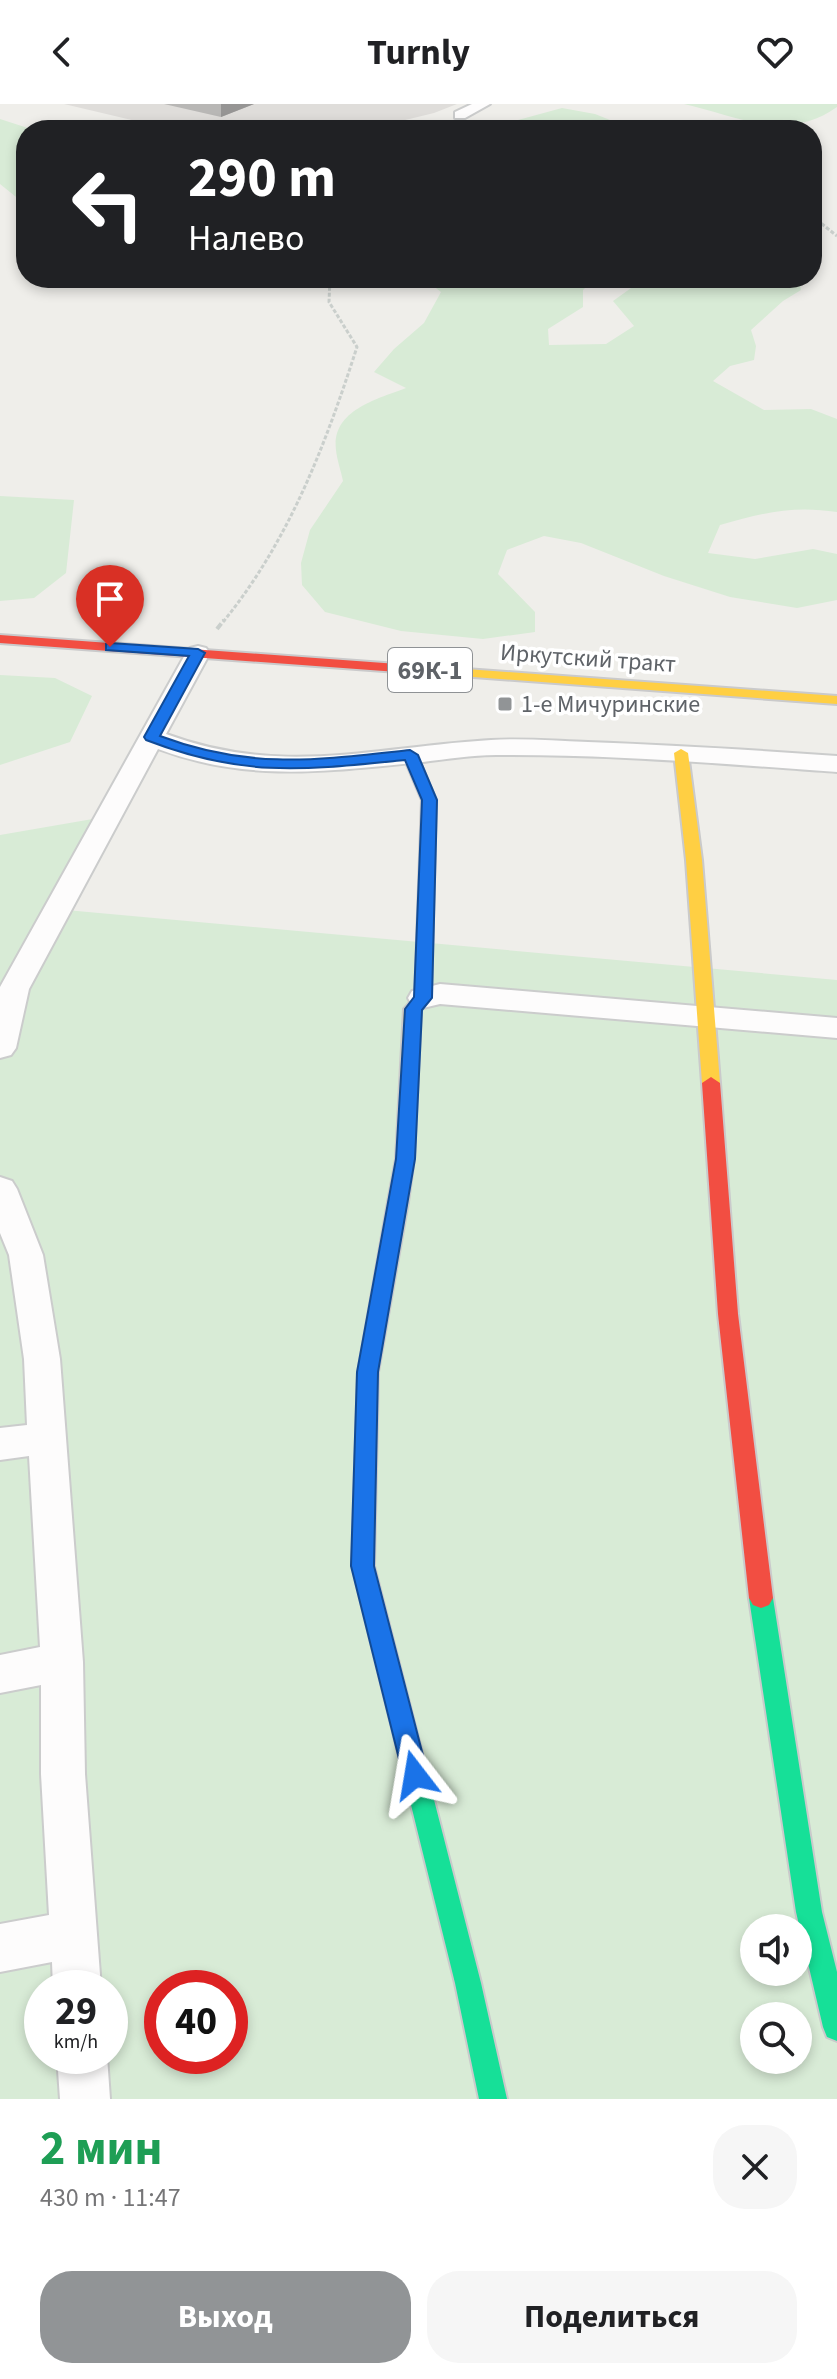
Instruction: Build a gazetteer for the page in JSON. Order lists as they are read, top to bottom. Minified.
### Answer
{"streets":{"street":["Иркутский тракт","69К-1"]},"places":{"transit":["1-е Мичуринские"]},"page":{"header":"Turnly","turn":["290 m","Налево"],"speed":"29 km/h","limit":"40","heading":["2 мин","430 m · 11:47"],"buttons":["Выход","Поделиться"]}}
